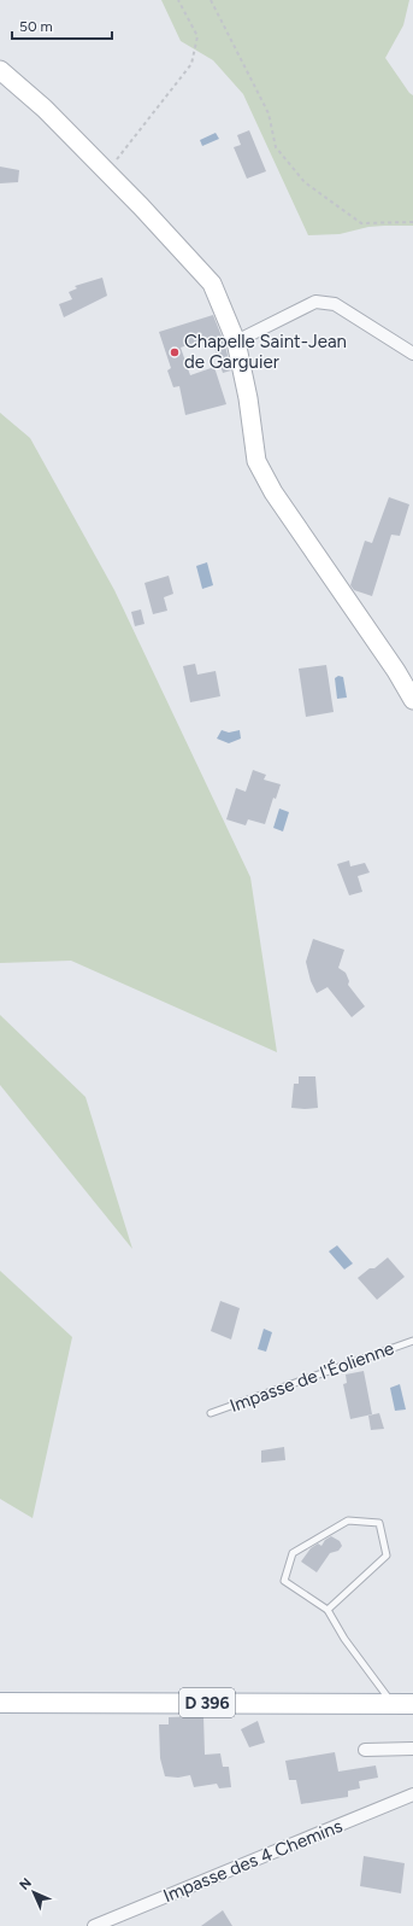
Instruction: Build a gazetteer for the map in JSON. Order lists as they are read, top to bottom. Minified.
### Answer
{"streets":{"main road":["D 396"],"street":["Impasse des 4 Chemins"],"lane":["Impasse de l'Éolienne"]},"places":["Chapelle Saint-Jean de Garguier"],"scale_bar":"50 m","north":"top left"}
